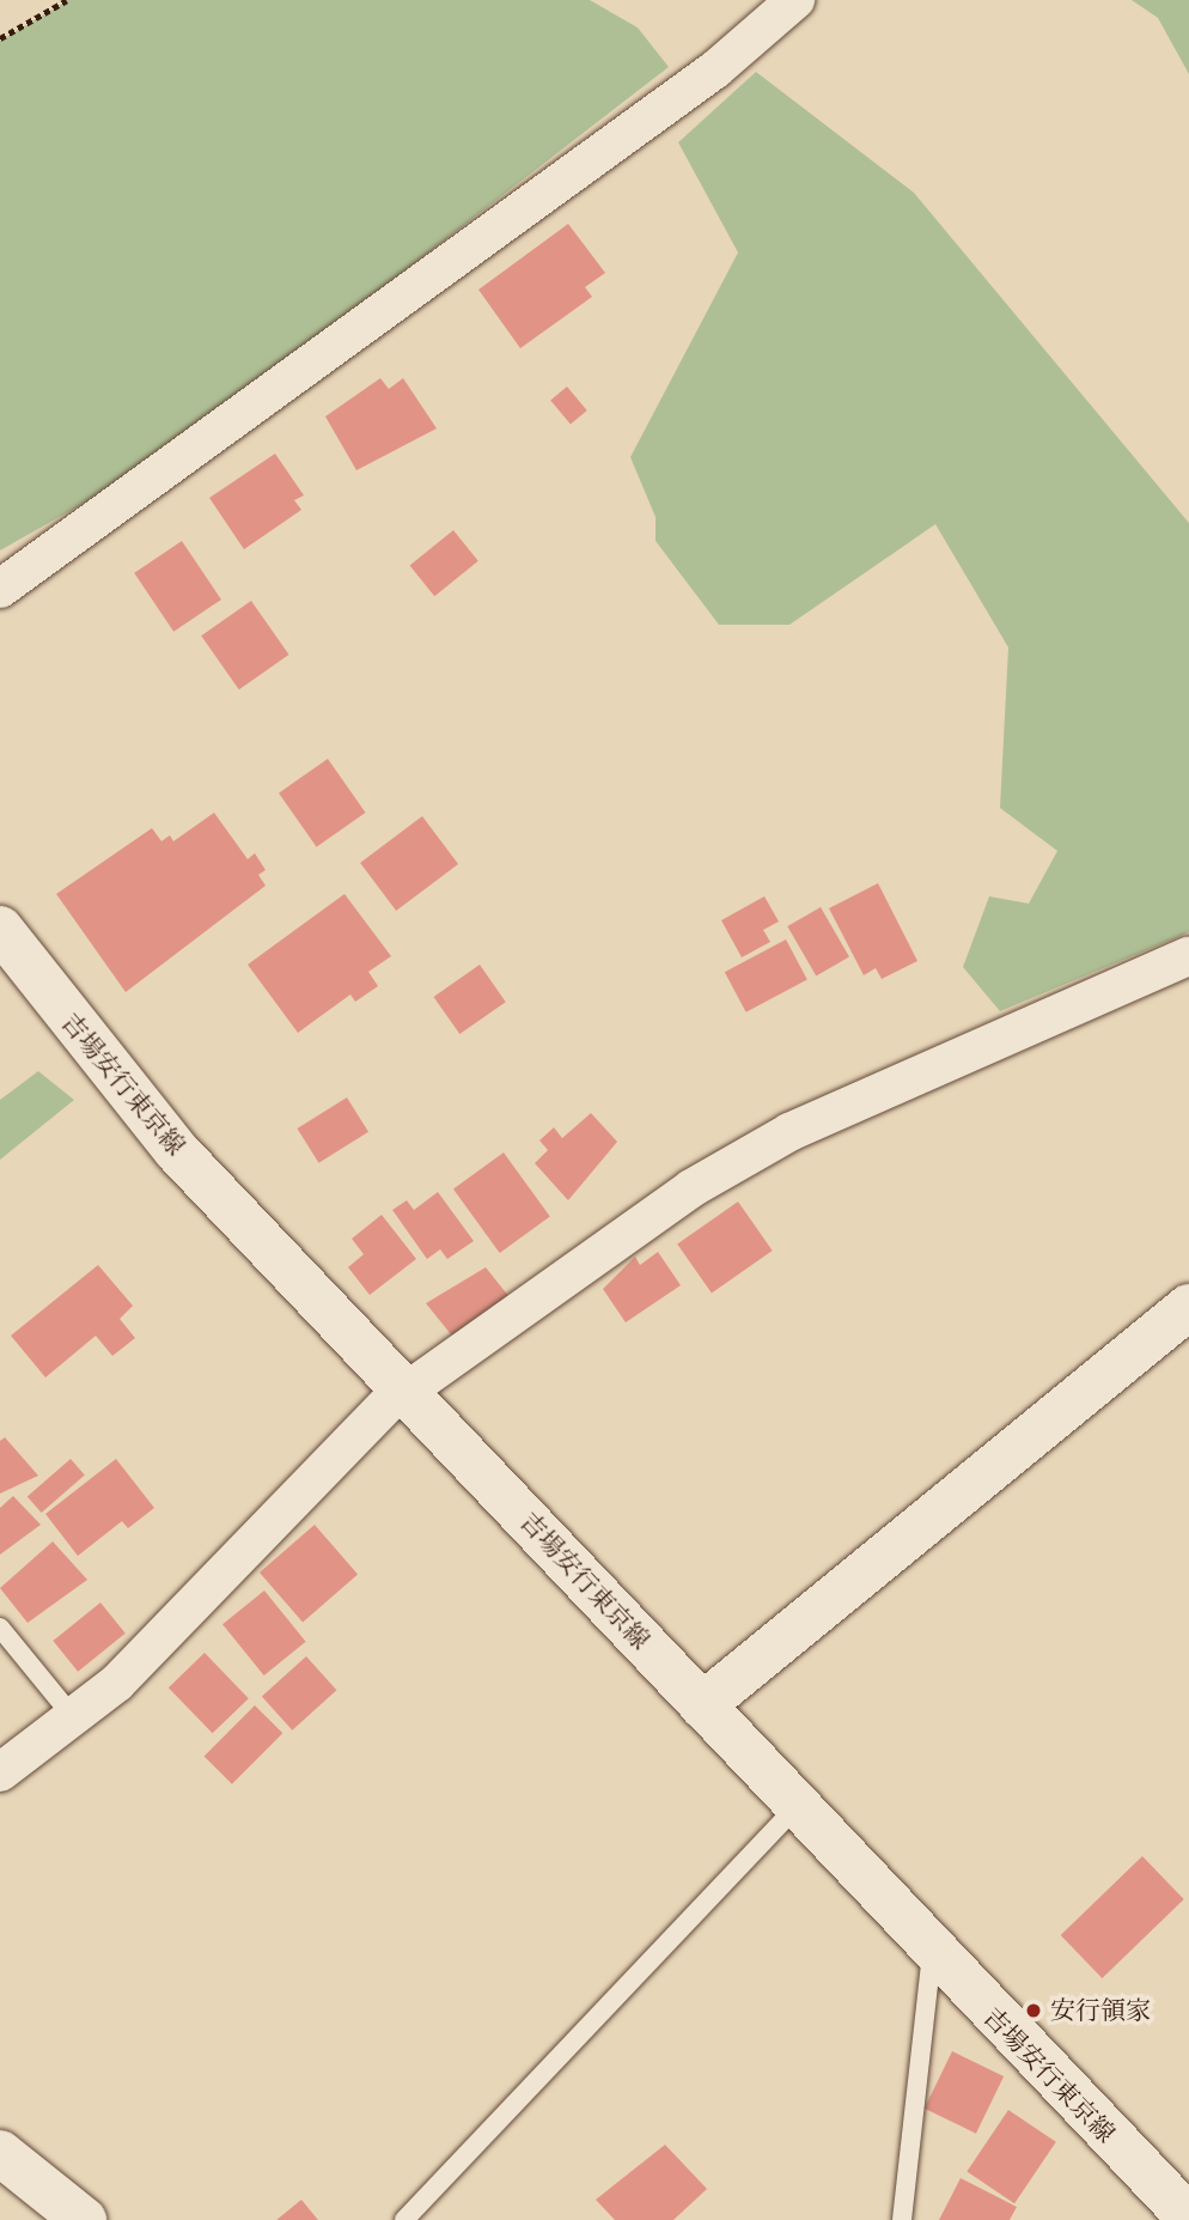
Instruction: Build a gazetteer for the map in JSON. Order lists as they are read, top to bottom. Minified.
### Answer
{"streets":{"main road":["吉場安行東京線"]},"places":["安行領家"]}
